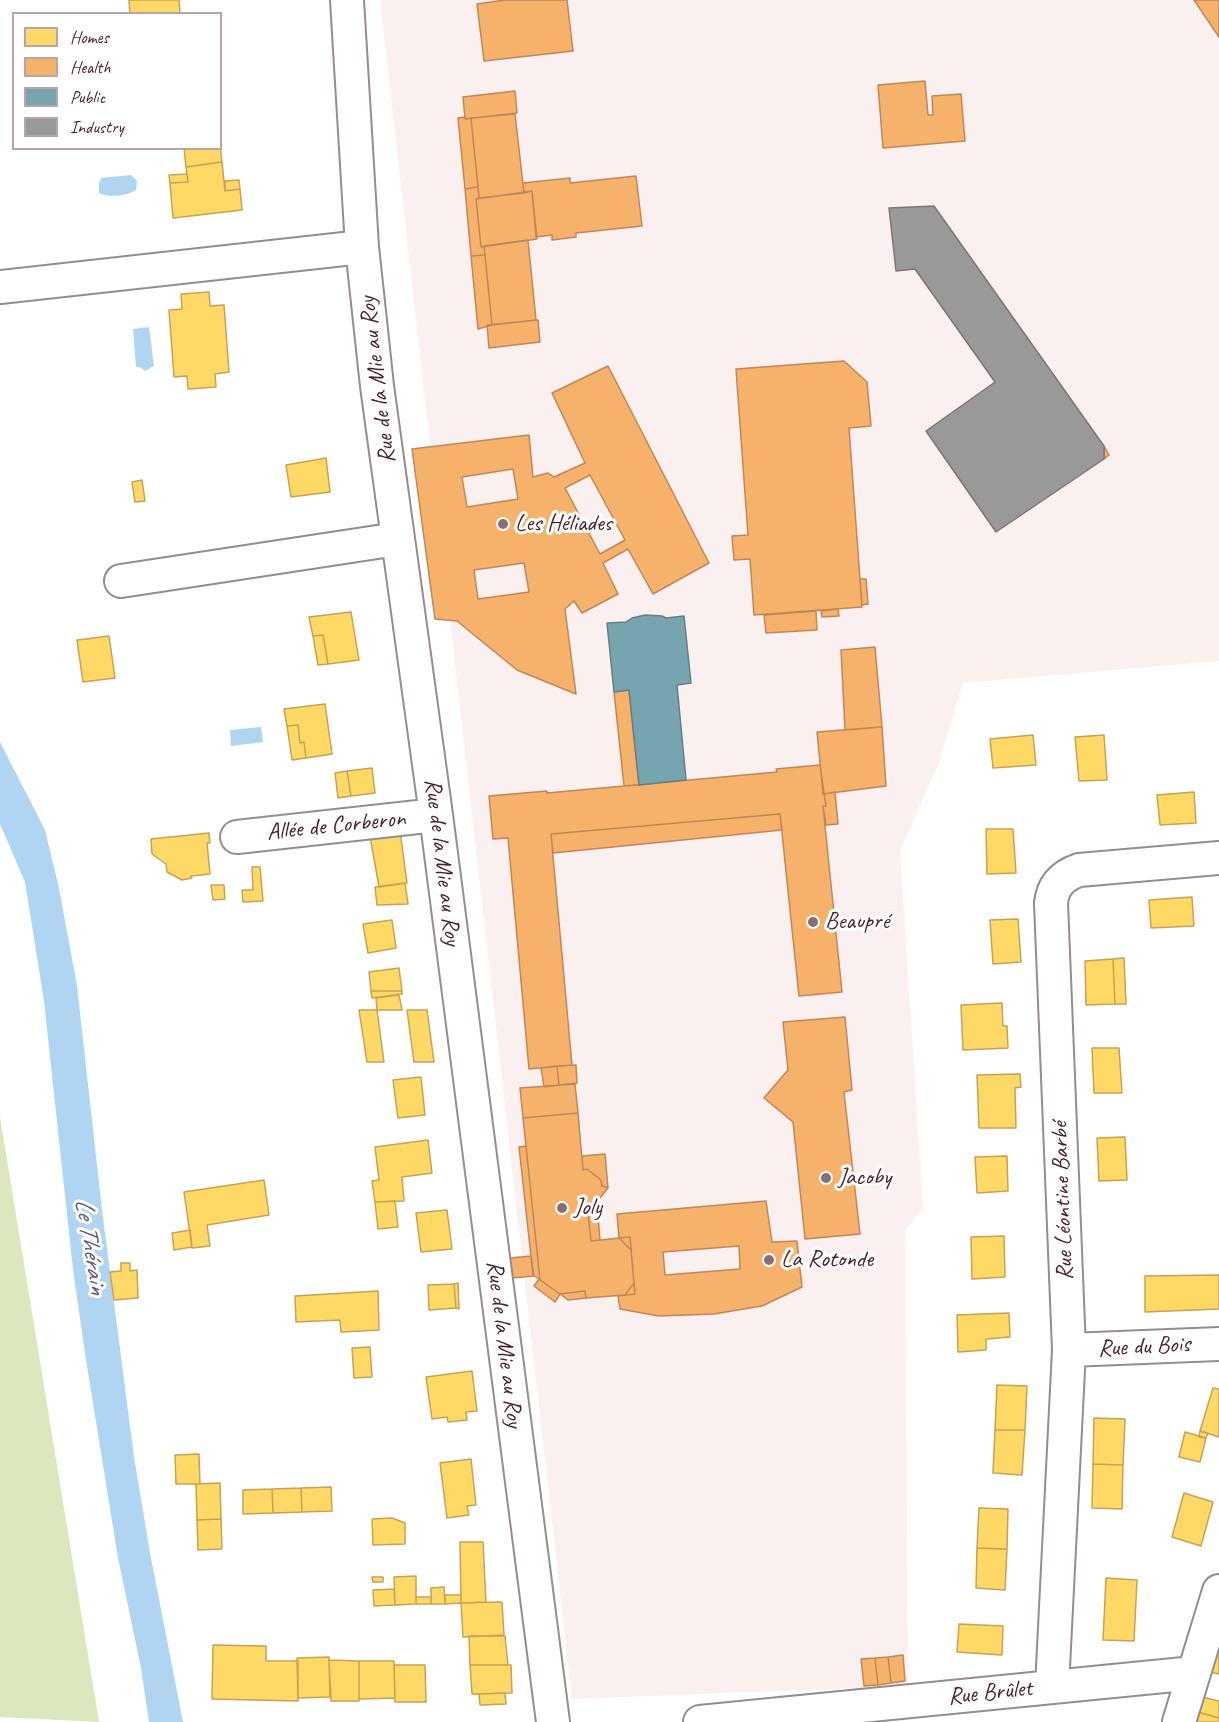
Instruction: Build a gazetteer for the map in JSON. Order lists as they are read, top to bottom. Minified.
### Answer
{"streets":{"street":["Rue de la Mie au Roy","Allée de Corberon","Rue Léontine Barbé","Rue du Bois","Rue Brûlet"]},"crossings":[["Rue de la Mie au Roy","Allée de Corberon"],["Rue Léontine Barbé","Rue du Bois"],["Rue Léontine Barbé","Rue Brûlet"]],"water":["Le Thérain"],"places":["Les Héliades","Beaupré","Jacoby","Joly","La Rotonde"],"legend":["Homes","Health","Public","Industry"]}
